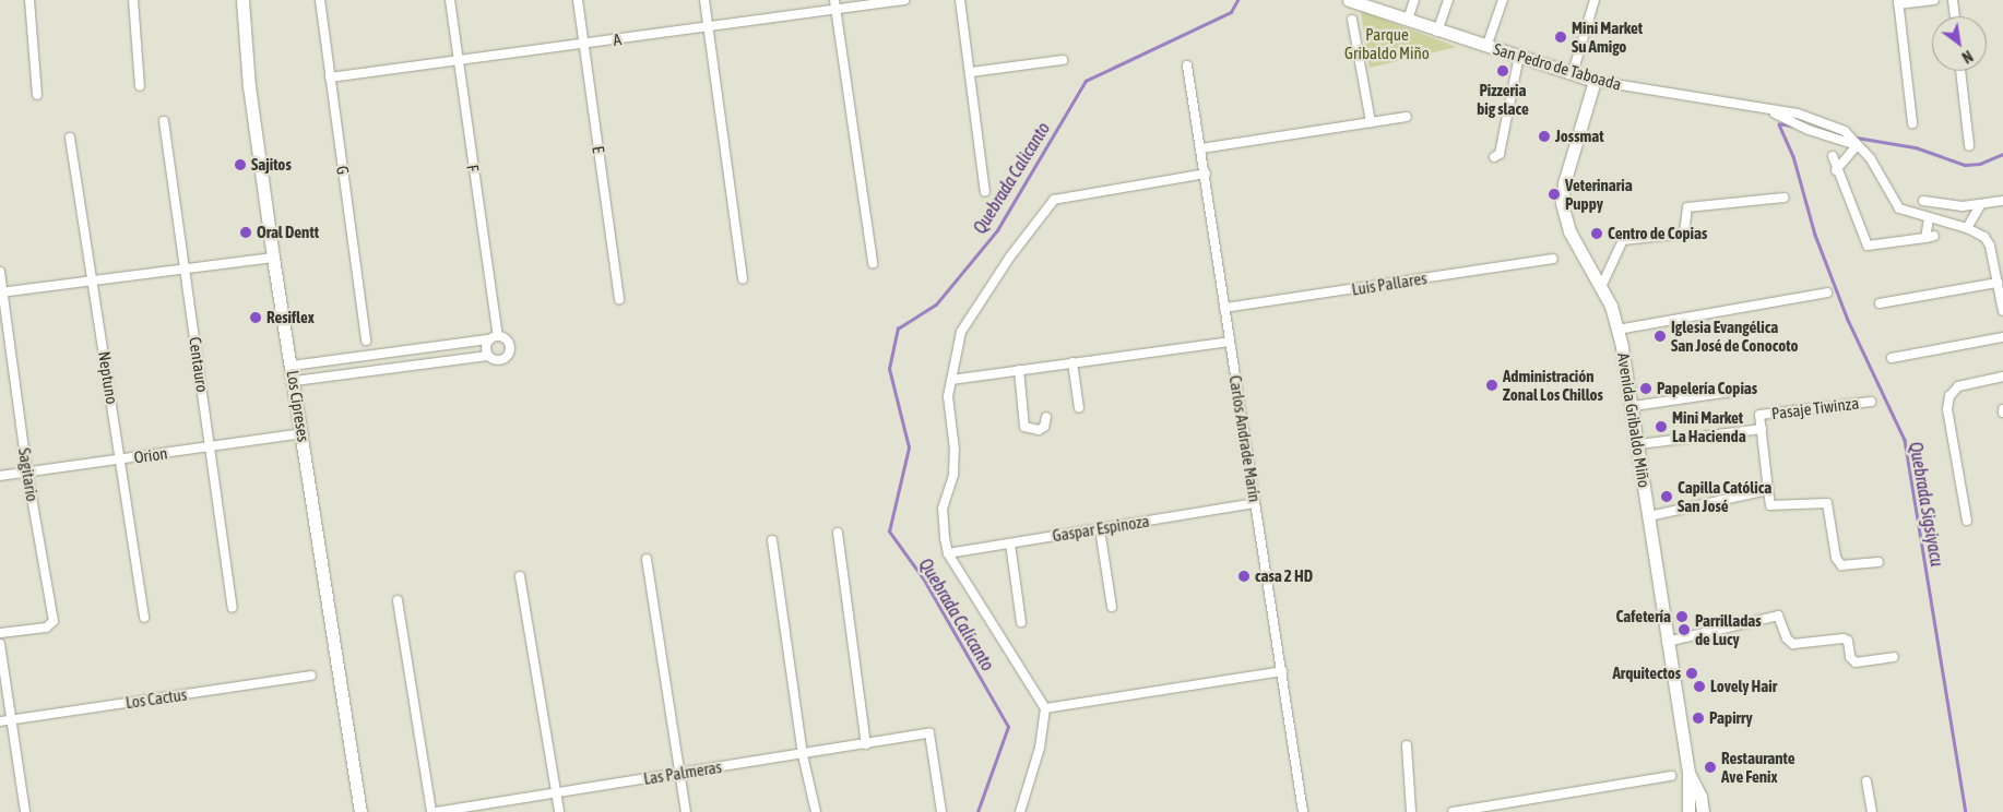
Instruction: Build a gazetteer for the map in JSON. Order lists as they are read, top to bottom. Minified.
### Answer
{"streets":{"street":["A","San Pedro de Taboada","E","F","G","Luis Pallares","Centauro","Neptuno","Los Cipreses","Pasaje Tiwinza","Avenida Gribaldo Miño","Carlos Andrade Marín","Orion","Sagitario","Gaspar Espinoza","Los Cactus","Las Palmeras"]},"crossings":[["A","E"],["A","F"],["A","G"],["San Pedro de Taboada","Avenida Gribaldo Miño"],["Luis Pallares","Carlos Andrade Marín"],["Centauro","Orion"],["Neptuno","Orion"],["Los Cipreses","Orion"],["Carlos Andrade Marín","Gaspar Espinoza"],["Orion","Sagitario"]],"water":["Quebrada Calicanto","Quebrada Sigsiyacu"],"parks":["Parque Gribaldo Miño"],"places":["Mini Market Su Amigo","Pizzeria big slace","Jossmat","Sajitos","Veterinaria Puppy","Oral Dentt","Centro de Copias","Resiflex","Iglesia Evangélica San José de Conocoto","Administración Zonal Los Chillos","Papelería Copias","Mini Market La Hacienda","Capilla Católica San José","casa 2 HD","Cafetería","Parrilladas de Lucy","Arquitectos","Lovely Hair","Papirry","Restaurante Ave Fenix"],"north":"bottom right"}
